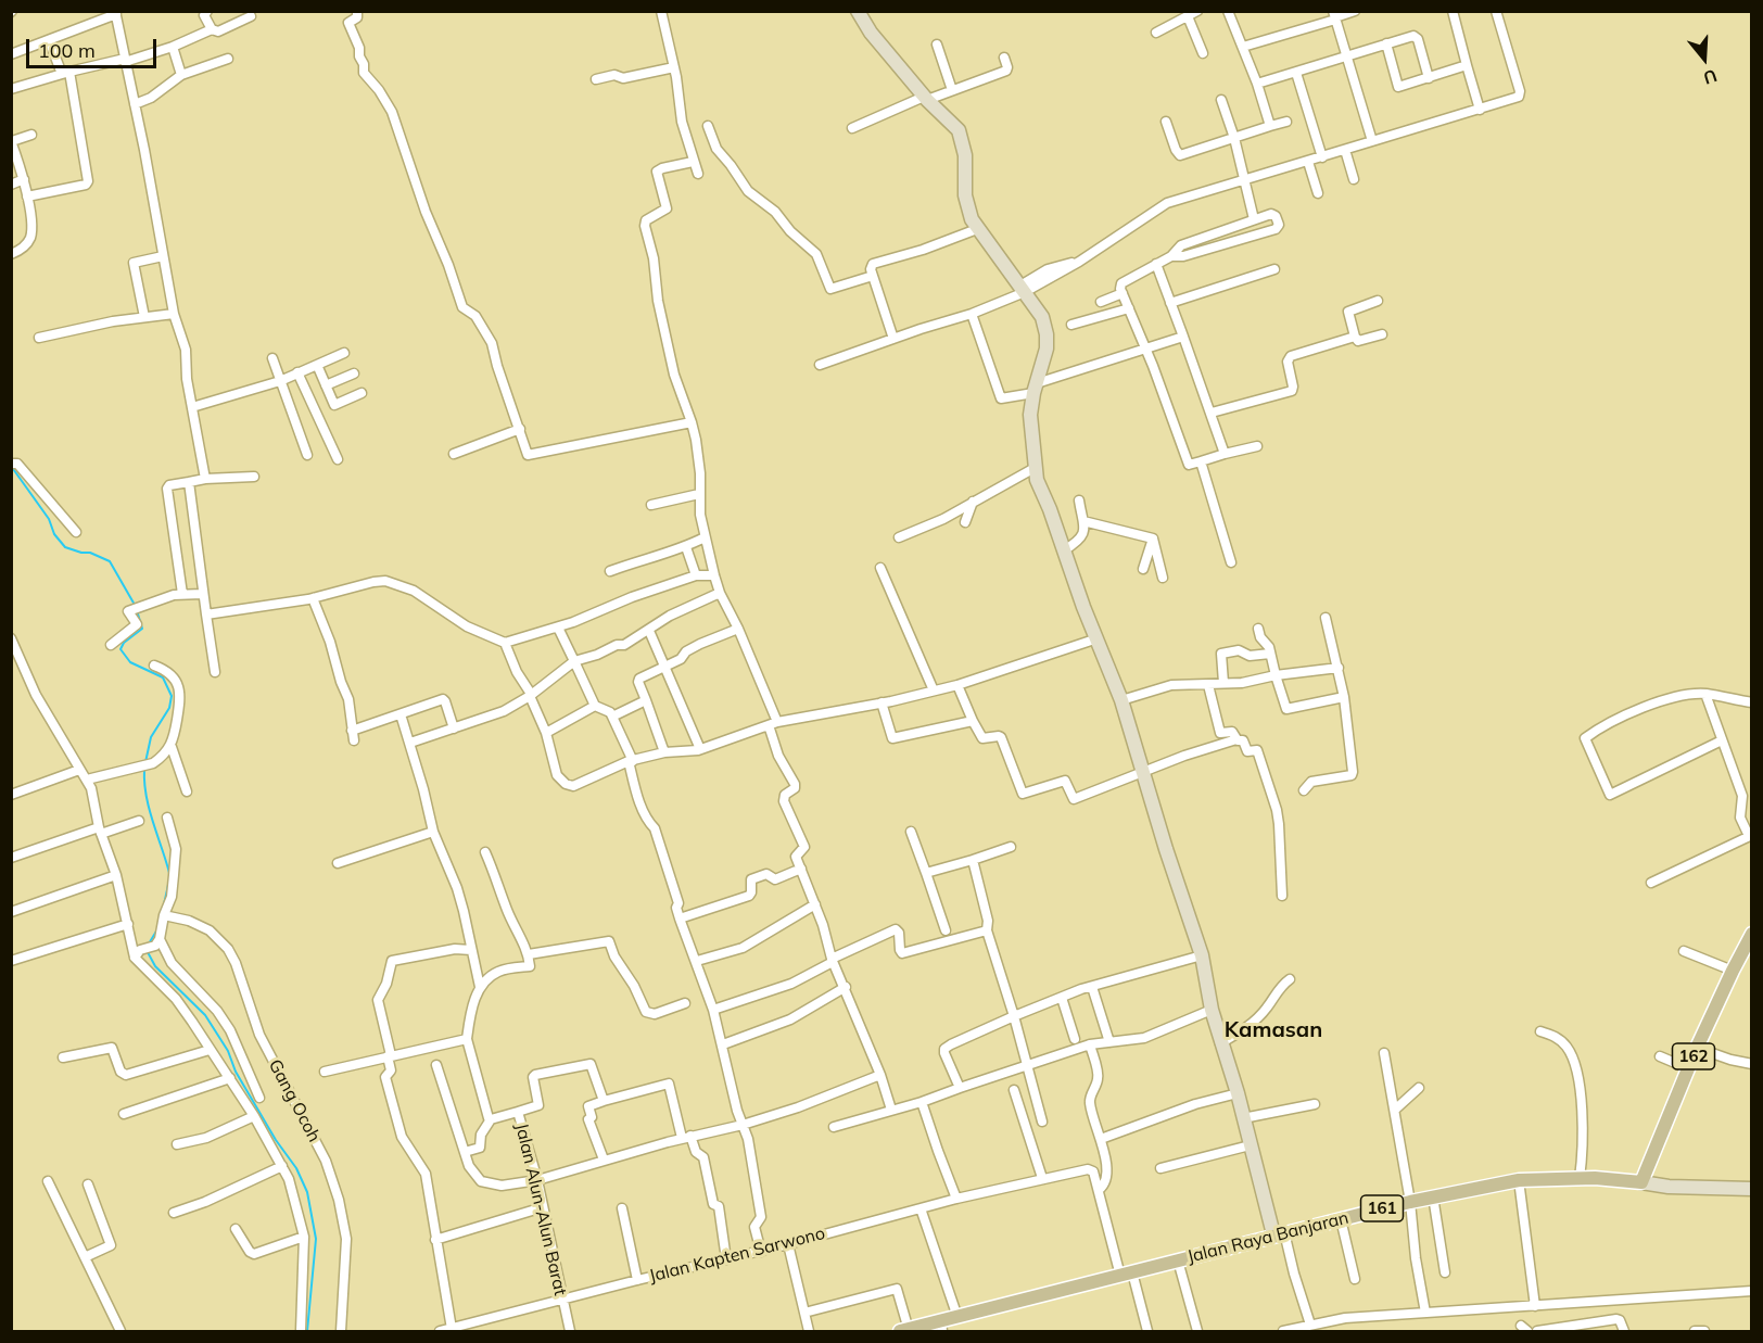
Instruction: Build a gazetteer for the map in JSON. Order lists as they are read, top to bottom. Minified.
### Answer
{"streets":{"main road":["162","161","Jalan Raya Banjaran"],"street":["Gang Ocoh","Jalan Alun-Alun Barat","Jalan Kapten Sarwono"]},"crossings":[["162","161"],["162","Jalan Raya Banjaran"],["161","Jalan Raya Banjaran"],["Jalan Alun-Alun Barat","Jalan Kapten Sarwono"]],"districts":["Kamasan"],"scale_bar":"100 m","north":"bottom"}
